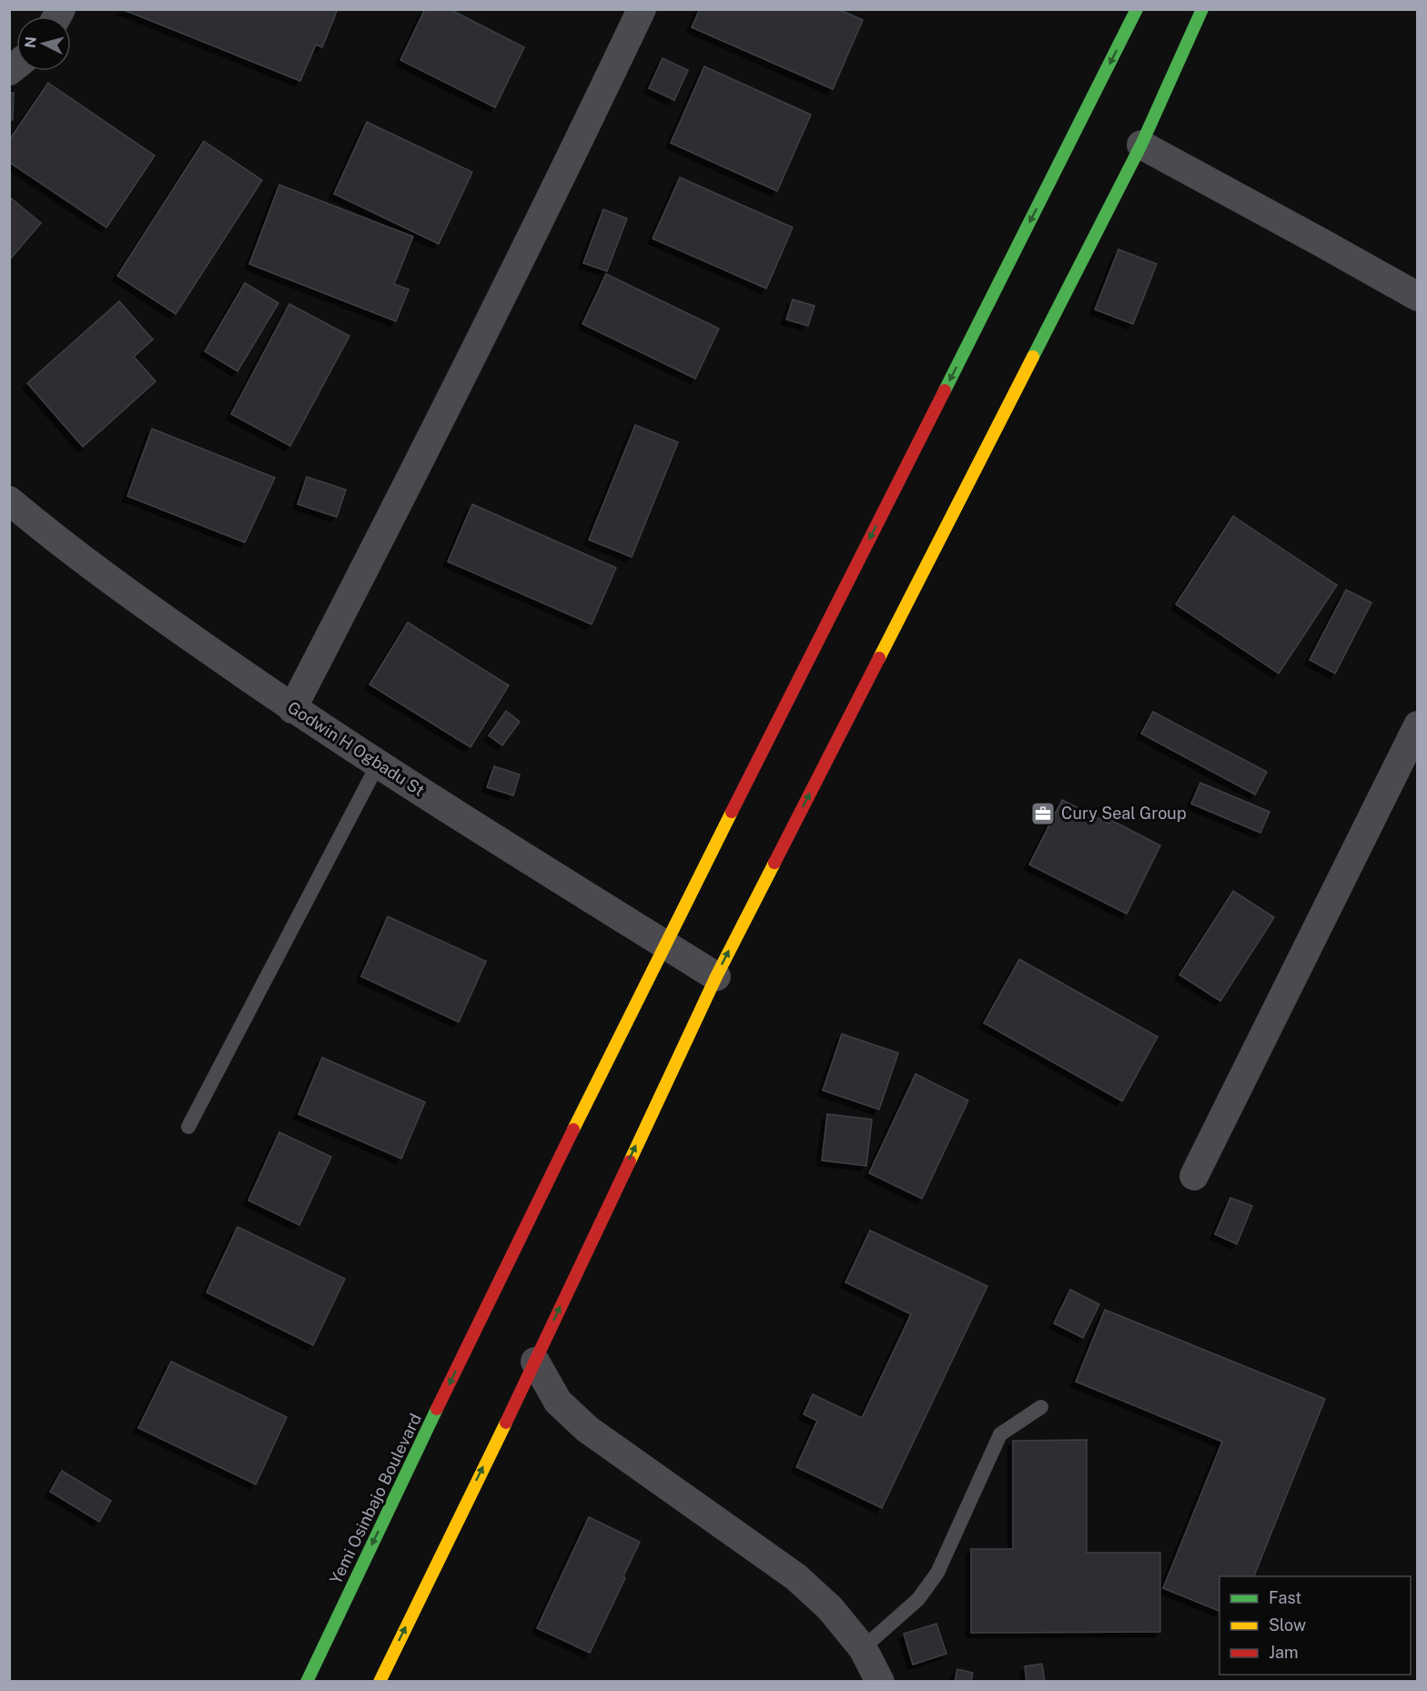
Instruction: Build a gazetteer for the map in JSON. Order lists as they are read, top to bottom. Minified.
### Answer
{"streets":{"main road":["Yemi Osinbajo Boulevard"],"street":["Godwin H Ogbadu St"]},"crossings":[["Godwin H Ogbadu St","Yemi Osinbajo Boulevard"]],"places":{"office":["Cury Seal Group"]},"legend":["Fast","Slow","Jam"],"north":"left"}
